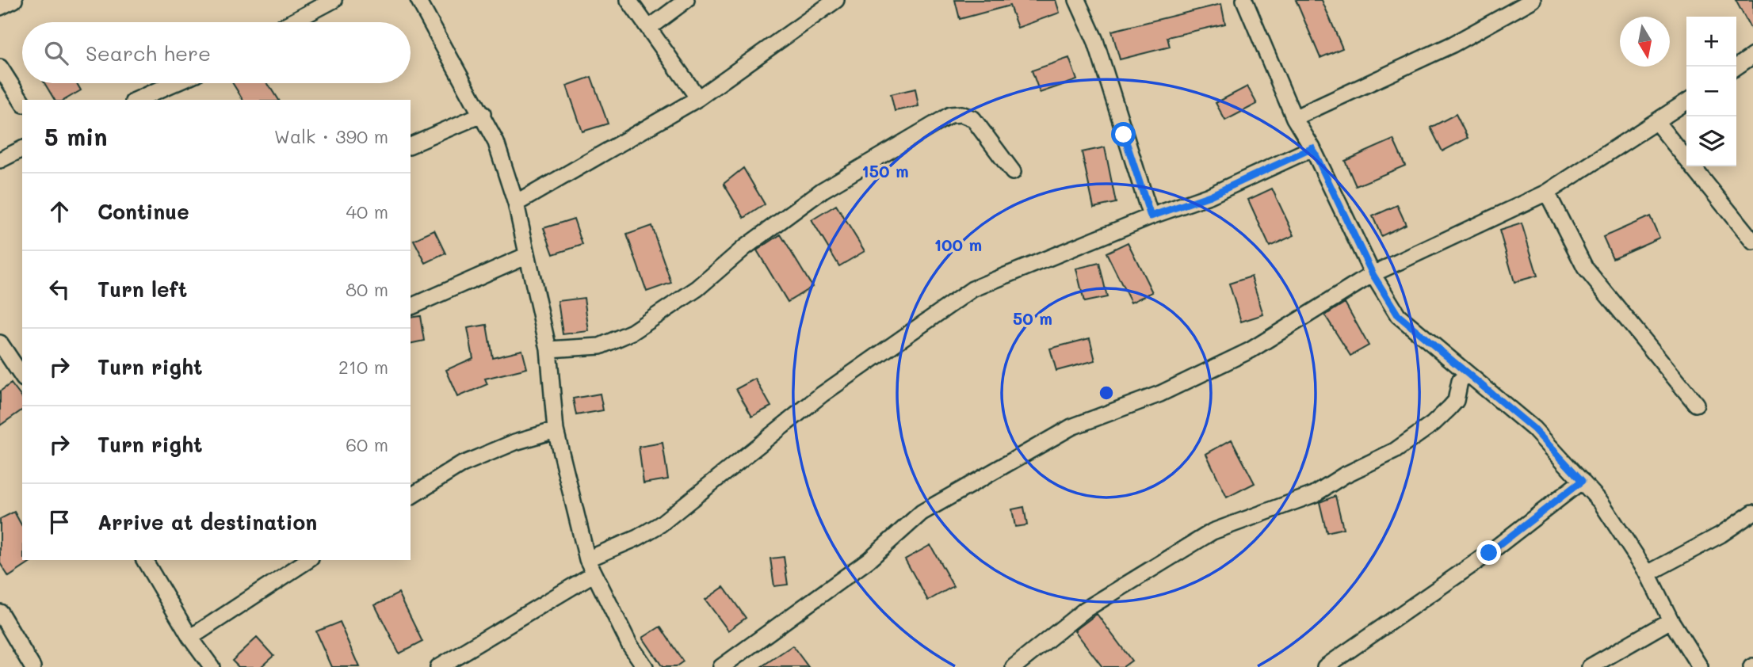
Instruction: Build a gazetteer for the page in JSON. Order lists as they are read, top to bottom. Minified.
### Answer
{"north":"bottom","page":{"map_buttons":["+","−"],"search":"Search here","heading":["5 min","Walk · 390 m"],"list":[["Continue","40 m"],["Turn left","80 m"],["Turn right","210 m"],["Turn right","60 m"],"Arrive at destination"]},"rings":["150 m","100 m","50 m"]}
